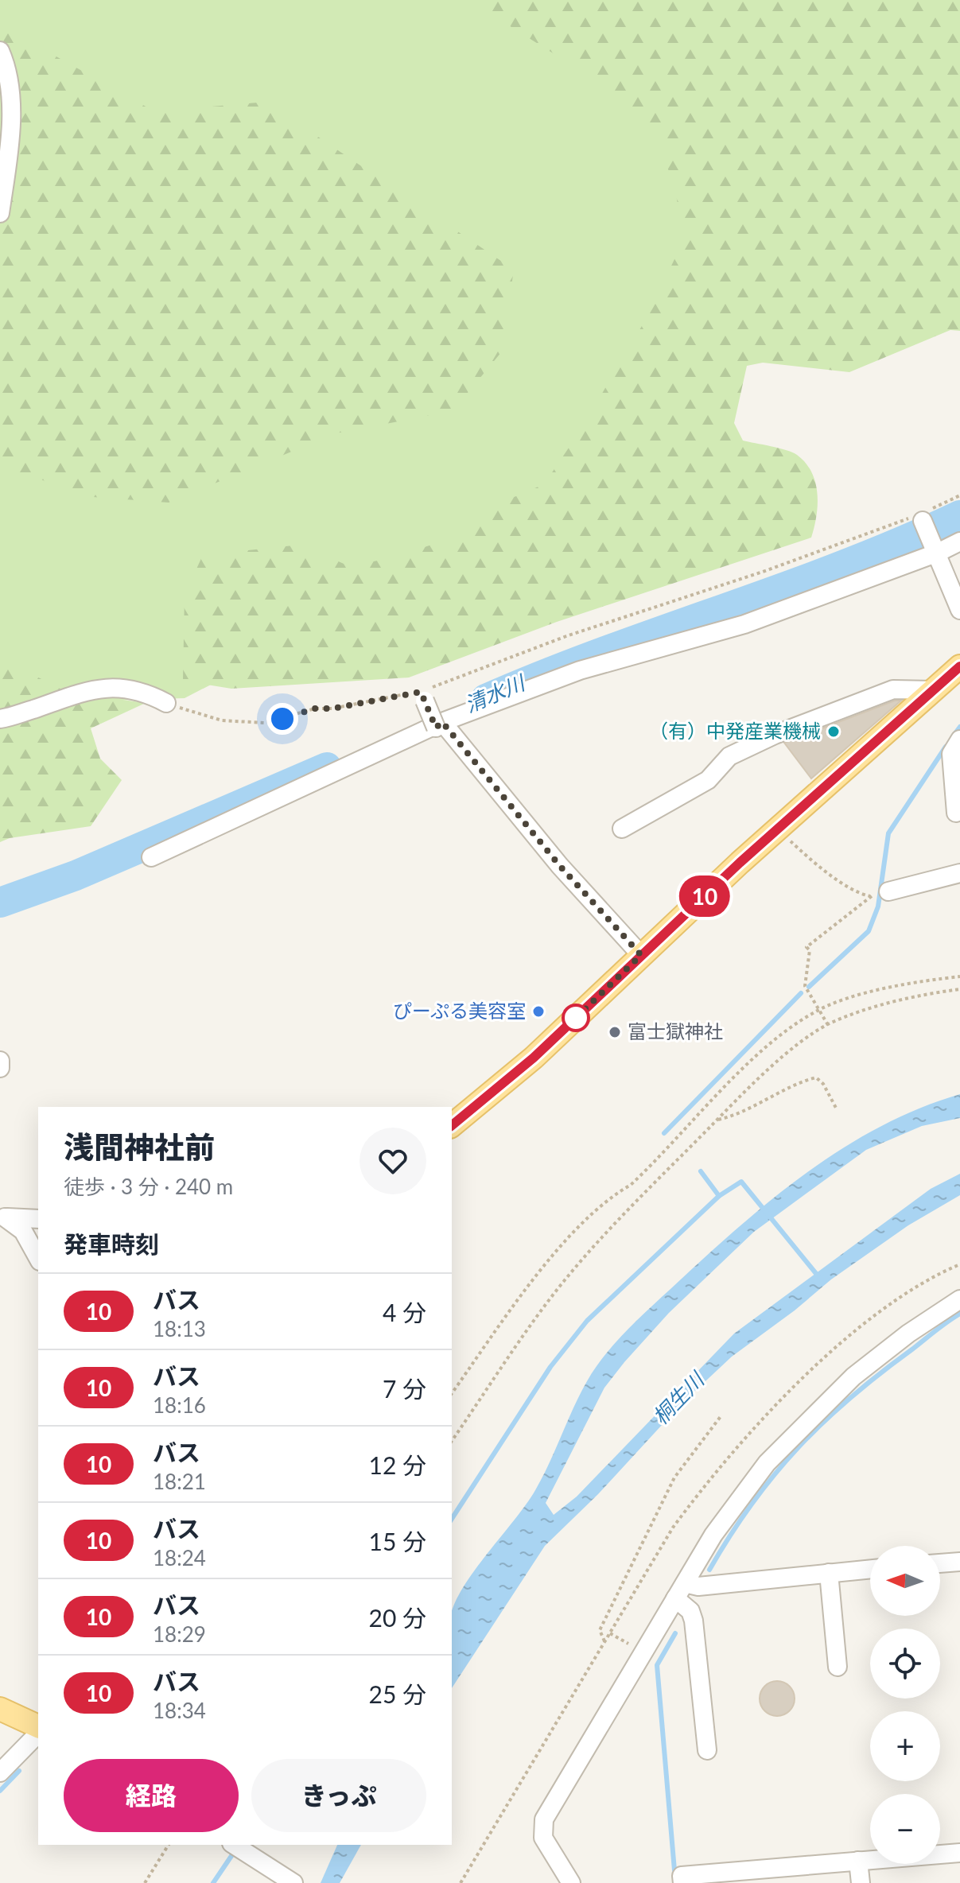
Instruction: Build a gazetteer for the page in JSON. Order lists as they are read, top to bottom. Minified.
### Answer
{"water":["清水川","桐生川"],"places":["（有）中発産業機械","ぴーぷる美容室","富士獄神社"],"lines":["bus line 10"],"north":"left","page":{"on_map":"10","heading":[["浅間神社前","徒歩 · 3 分 · 240 m"],"発車時刻"],"list":[{"mark":"10","name":"バス","note":"18:13","value":"4 分"},{"mark":"10","name":"バス","note":"18:16","value":"7 分"},{"mark":"10","name":"バス","note":"18:21","value":"12 分"},{"mark":"10","name":"バス","note":"18:24","value":"15 分"},{"mark":"10","name":"バス","note":"18:29","value":"20 分"},{"mark":"10","name":"バス","note":"18:34","value":"25 分"}],"map_buttons":["+","−"],"buttons":["経路","きっぷ"]}}
